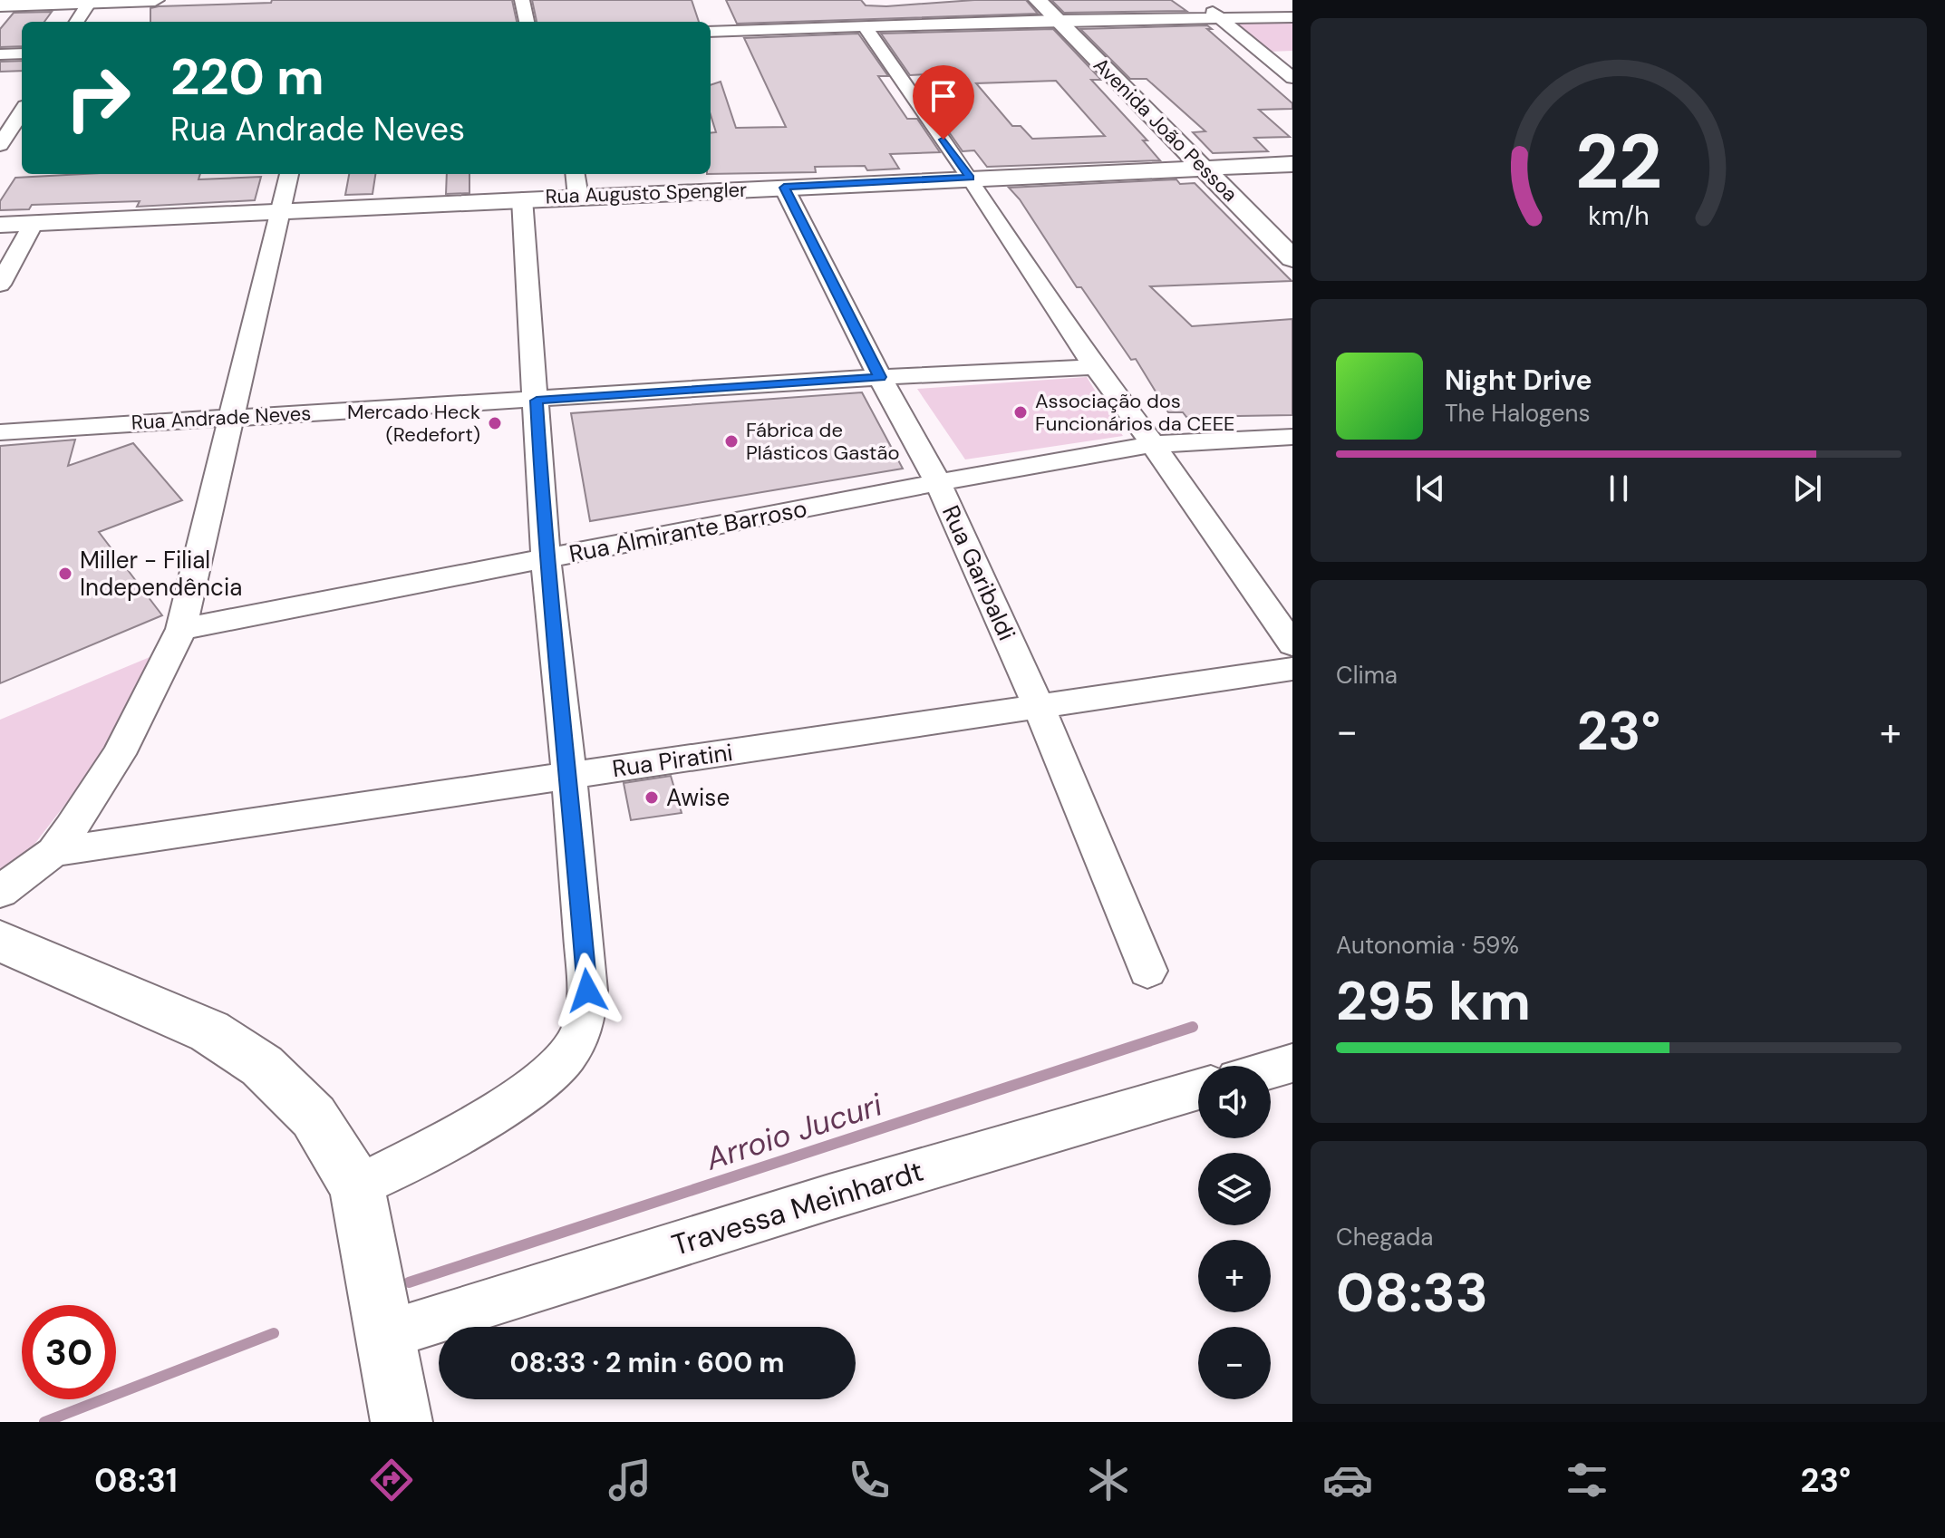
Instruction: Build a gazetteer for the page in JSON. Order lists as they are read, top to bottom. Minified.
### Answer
{"streets":{"street":["Avenida João Pessoa","Rua Augusto Spengler","Rua Andrade Neves","Rua Almirante Barroso","Rua Garibaldi","Rua Piratini","Travessa Meinhardt"]},"crossings":[["Avenida João Pessoa","Rua Augusto Spengler"],["Rua Augusto Spengler","Rua Garibaldi"],["Rua Andrade Neves","Rua Garibaldi"],["Rua Almirante Barroso","Rua Garibaldi"],["Rua Garibaldi","Rua Piratini"]],"water":["Arroio Jucuri"],"places":["Associação dos Funcionários da CEEE","Mercado Heck (Redefort)","Fábrica de Plásticos Gastão","Miller - Filial Independência","Awise"],"page":{"turn":["220 m","Rua Andrade Neves"],"song":["Night Drive","The Halogens"],"tile":["Clima",["Autonomia · 59%","295 km"],["Chegada","08:33"]],"heat":["−","23°","+"],"map_buttons":["+","−"],"limit":"30","trip":"08:33 · 2 min · 600 m","tabs":["08:31","23°"],"gauge":["22","km/h"]}}
